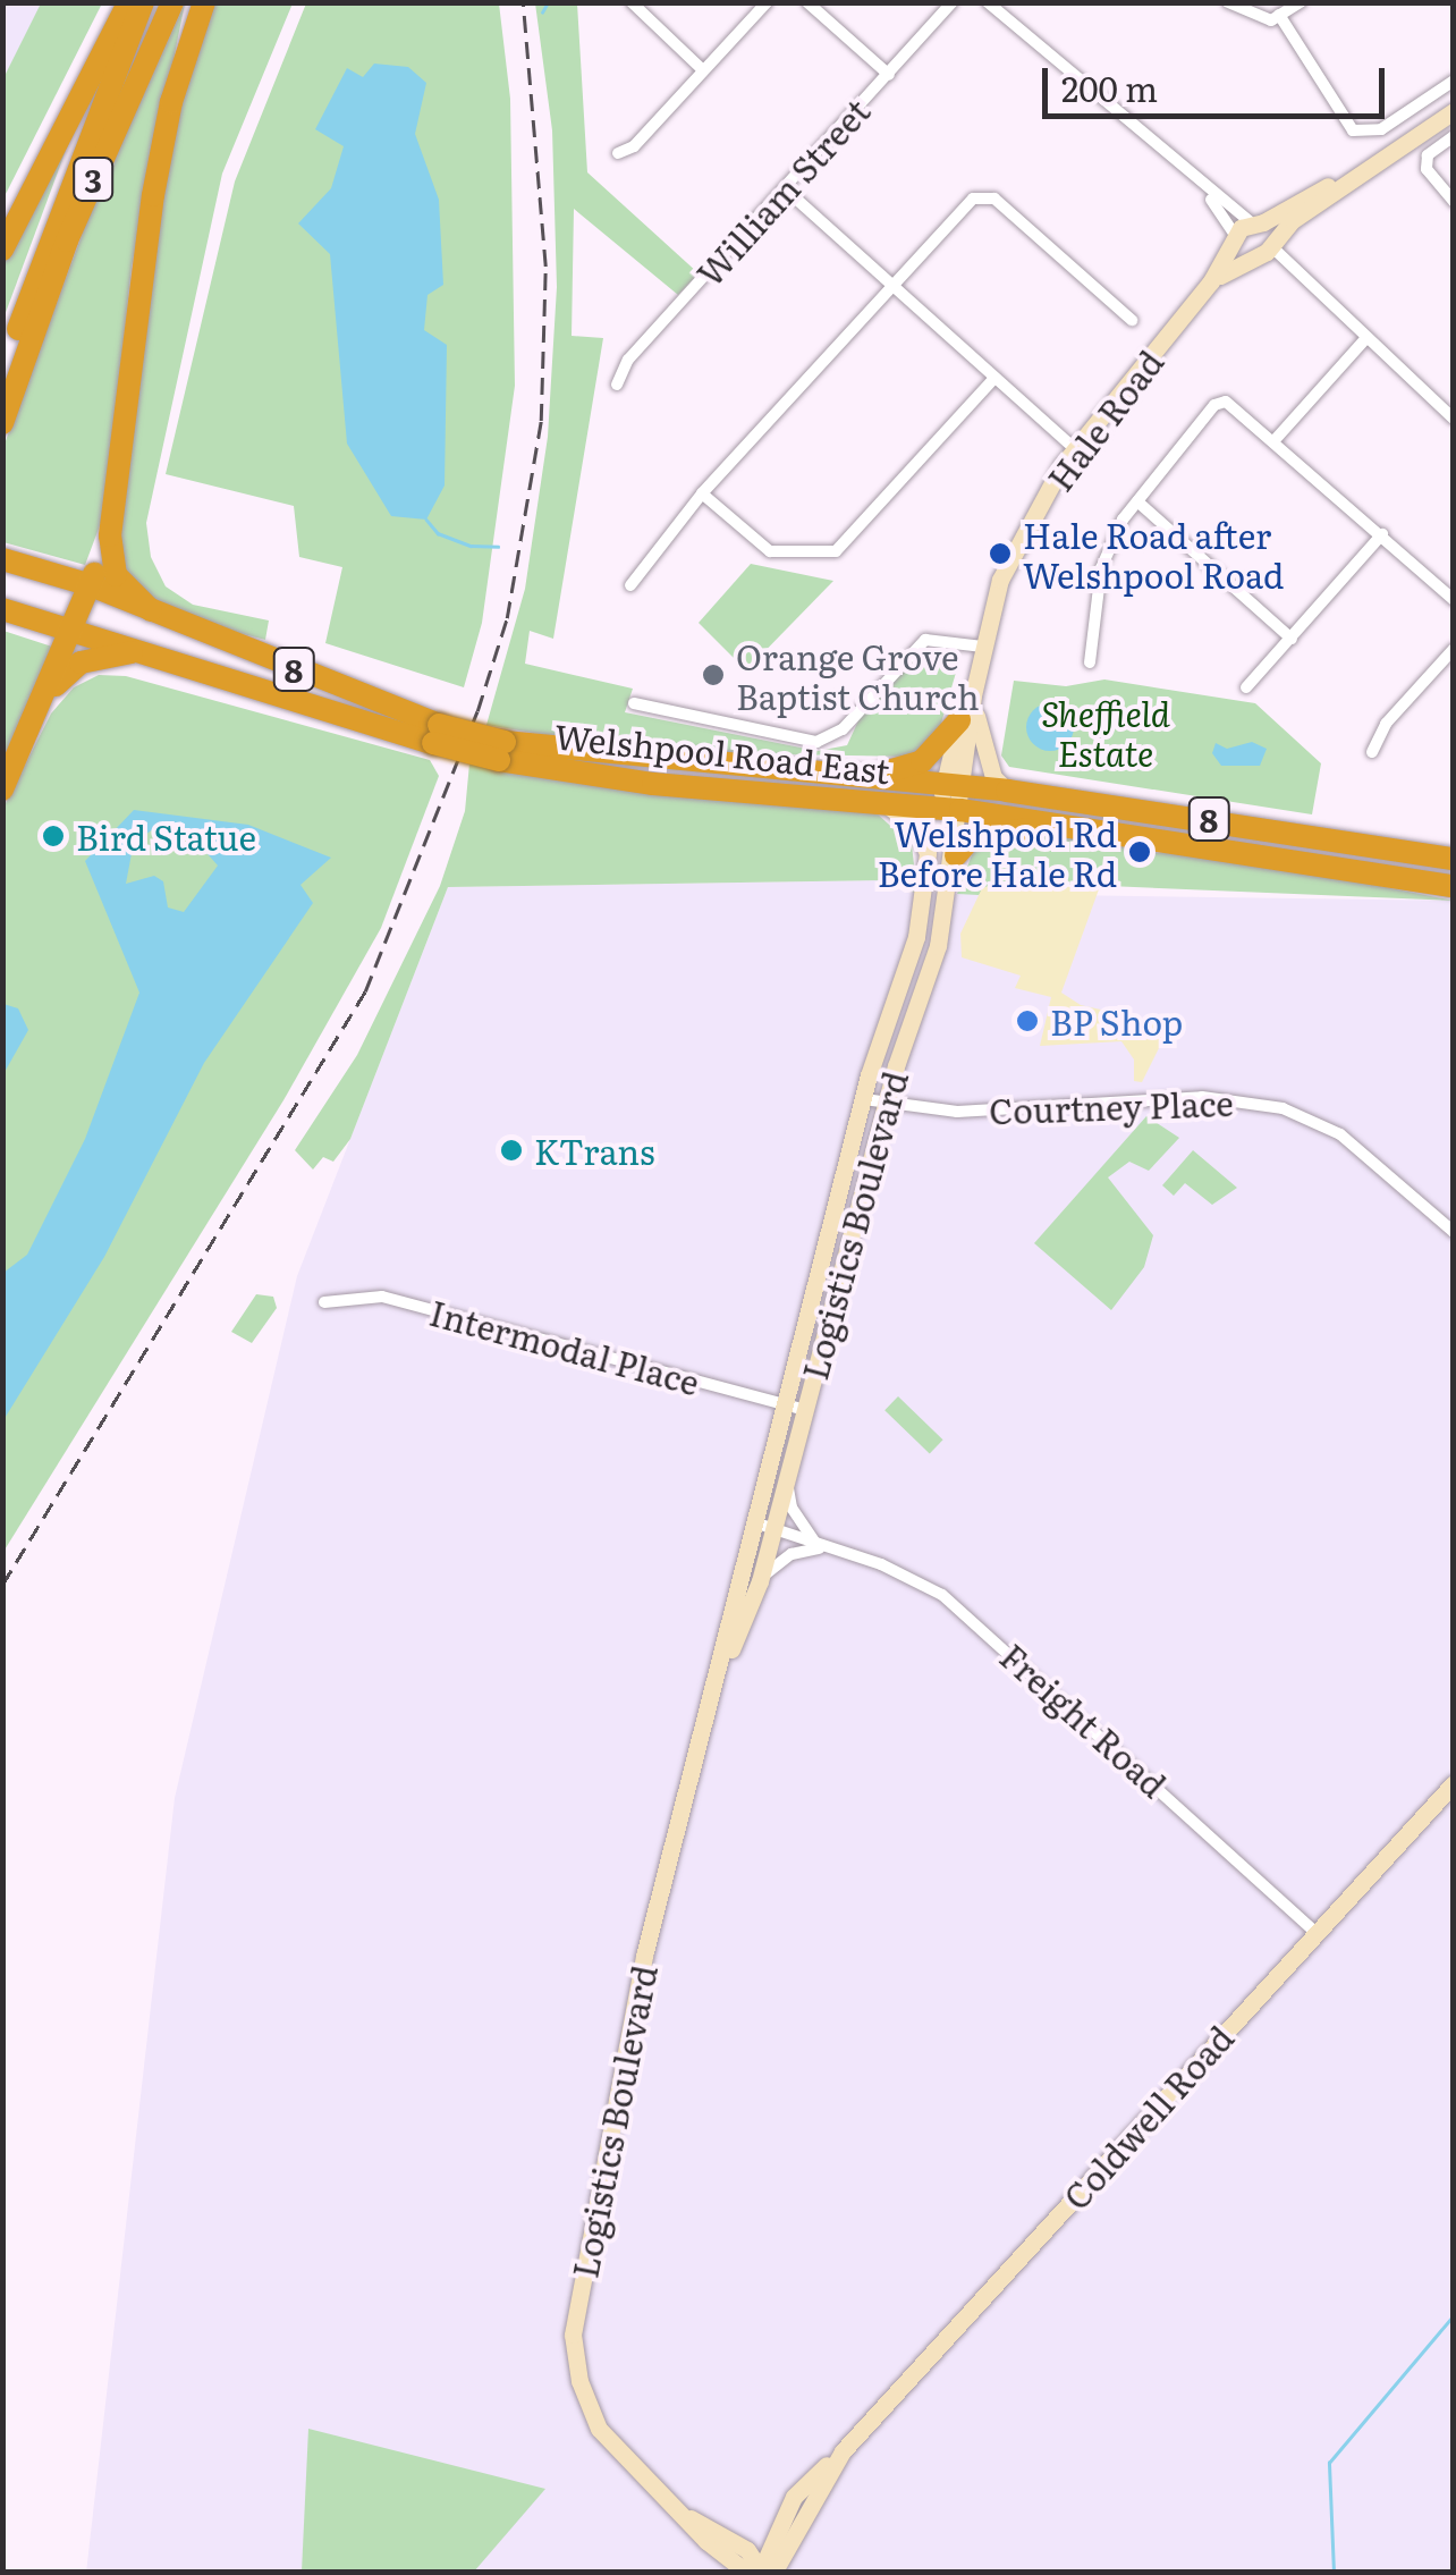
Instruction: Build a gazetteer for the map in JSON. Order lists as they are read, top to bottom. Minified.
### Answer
{"streets":{"highway":["3","8","Welshpool Road East"],"street":["William Street","Hale Road","Courtney Place","Logistics Boulevard","Intermodal Place","Freight Road","Coldwell Road"]},"crossings":[["Hale Road","8"],["Hale Road","Welshpool Road East"],["Hale Road","Logistics Boulevard"],["8","Welshpool Road East"],["8","Logistics Boulevard"],["Welshpool Road East","Logistics Boulevard"],["Courtney Place","Logistics Boulevard"],["Logistics Boulevard","Intermodal Place"],["Logistics Boulevard","Freight Road"],["Logistics Boulevard","Coldwell Road"],["Freight Road","Coldwell Road"]],"parks":["Sheffield Estate"],"places":["Hale Road after Welshpool Road","Orange Grove Baptist Church","Bird Statue","Welshpool Rd Before Hale Rd","BP Shop","KTrans"],"scale_bar":"200 m"}
